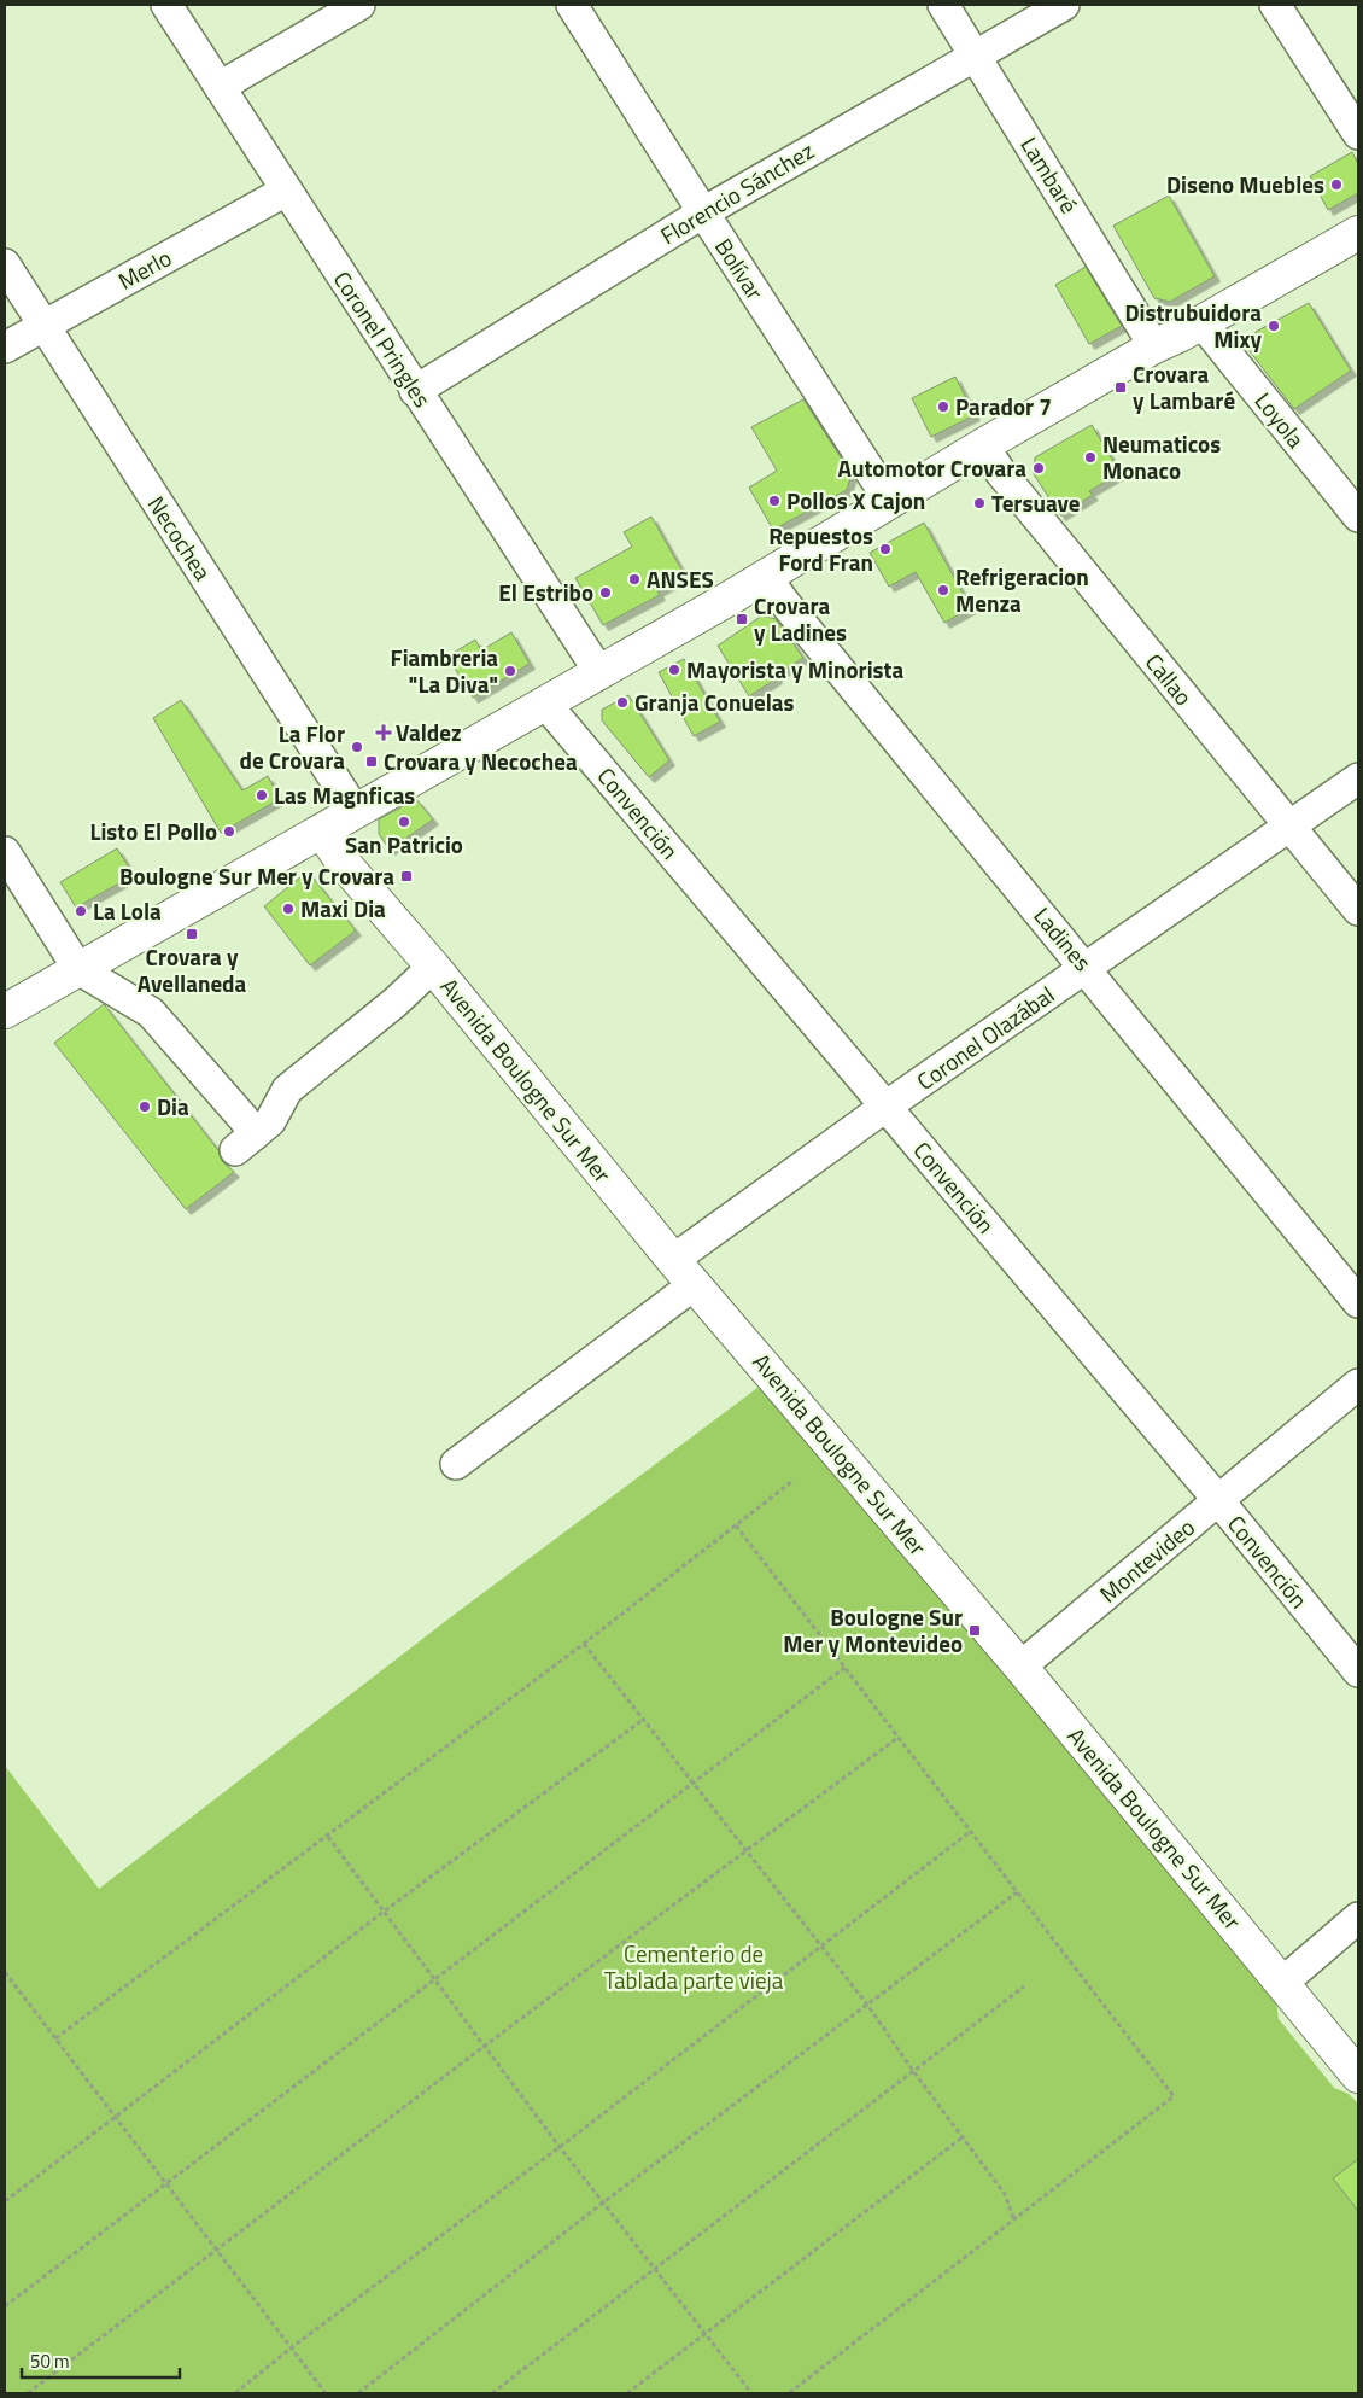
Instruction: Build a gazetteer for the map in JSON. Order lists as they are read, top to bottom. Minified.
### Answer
{"streets":{"main road":["Avenida Boulogne Sur Mer"],"street":["Lambaré","Florencio Sánchez","Merlo","Bolívar","Coronel Pringles","Loyola","Necochea","Callao","Convención","Ladines","Coronel Olazábal","Montevideo"]},"crossings":[["Lambaré","Florencio Sánchez"],["Florencio Sánchez","Bolívar"],["Florencio Sánchez","Coronel Pringles"],["Merlo","Coronel Pringles"],["Merlo","Necochea"],["Callao","Coronel Olazábal"],["Convención","Coronel Olazábal"],["Convención","Montevideo"],["Ladines","Coronel Olazábal"],["Coronel Olazábal","Avenida Boulogne Sur Mer"],["Avenida Boulogne Sur Mer","Montevideo"]],"parks":["Cementerio de Tablada parte vieja"],"places":{"other":["Diseno Muebles","Distrubuidora Mixy","Parador 7","Neumaticos Monaco","Automotor Crovara","Pollos X Cajon","Tersuave","Repuestos Ford Fran","ANSES","Refrigeracion Menza","El Estribo","Mayorista y Minorista","Fiambreria \"La Diva\"","Granja Conuelas","La Flor de Crovara","Las Magnficas","San Patricio","Listo El Pollo","Maxi Dia","La Lola","Dia"],"transit":["Crovara y Lambaré","Crovara y Ladines","Crovara y Necochea","Boulogne Sur Mer y Crovara","Crovara y Avellaneda","Boulogne Sur Mer y Montevideo"],"health":["Valdez"]},"scale_bar":"50 m"}
